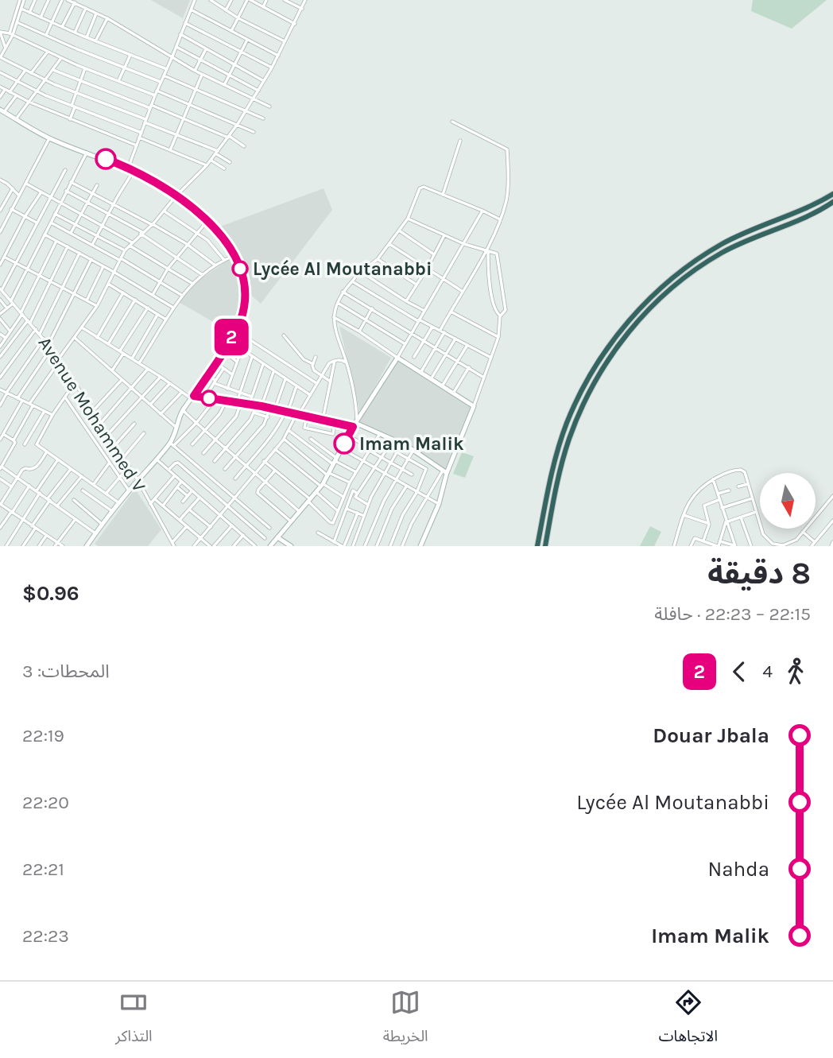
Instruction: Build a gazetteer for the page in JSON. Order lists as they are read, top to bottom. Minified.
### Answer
{"streets":{"street":["Avenue Mohammed V"]},"places":["Lycée Al Moutanabbi","Imam Malik"],"lines":["bus line 2"],"north":"bottom","page":{"on_map":"2","heading":["8 دقيقة","22:15 – 22:23 · حافلة","$0.96"],"legs":["4","2","المحطات: 3"],"list":[{"name":"Douar Jbala","value":"22:19"},{"name":"Lycée Al Moutanabbi","value":"22:20"},{"name":"Nahda","value":"22:21"},{"name":"Imam Malik","value":"22:23"}],"tabs":["الاتجاهات","الخريطة","التذاكر"]}}
